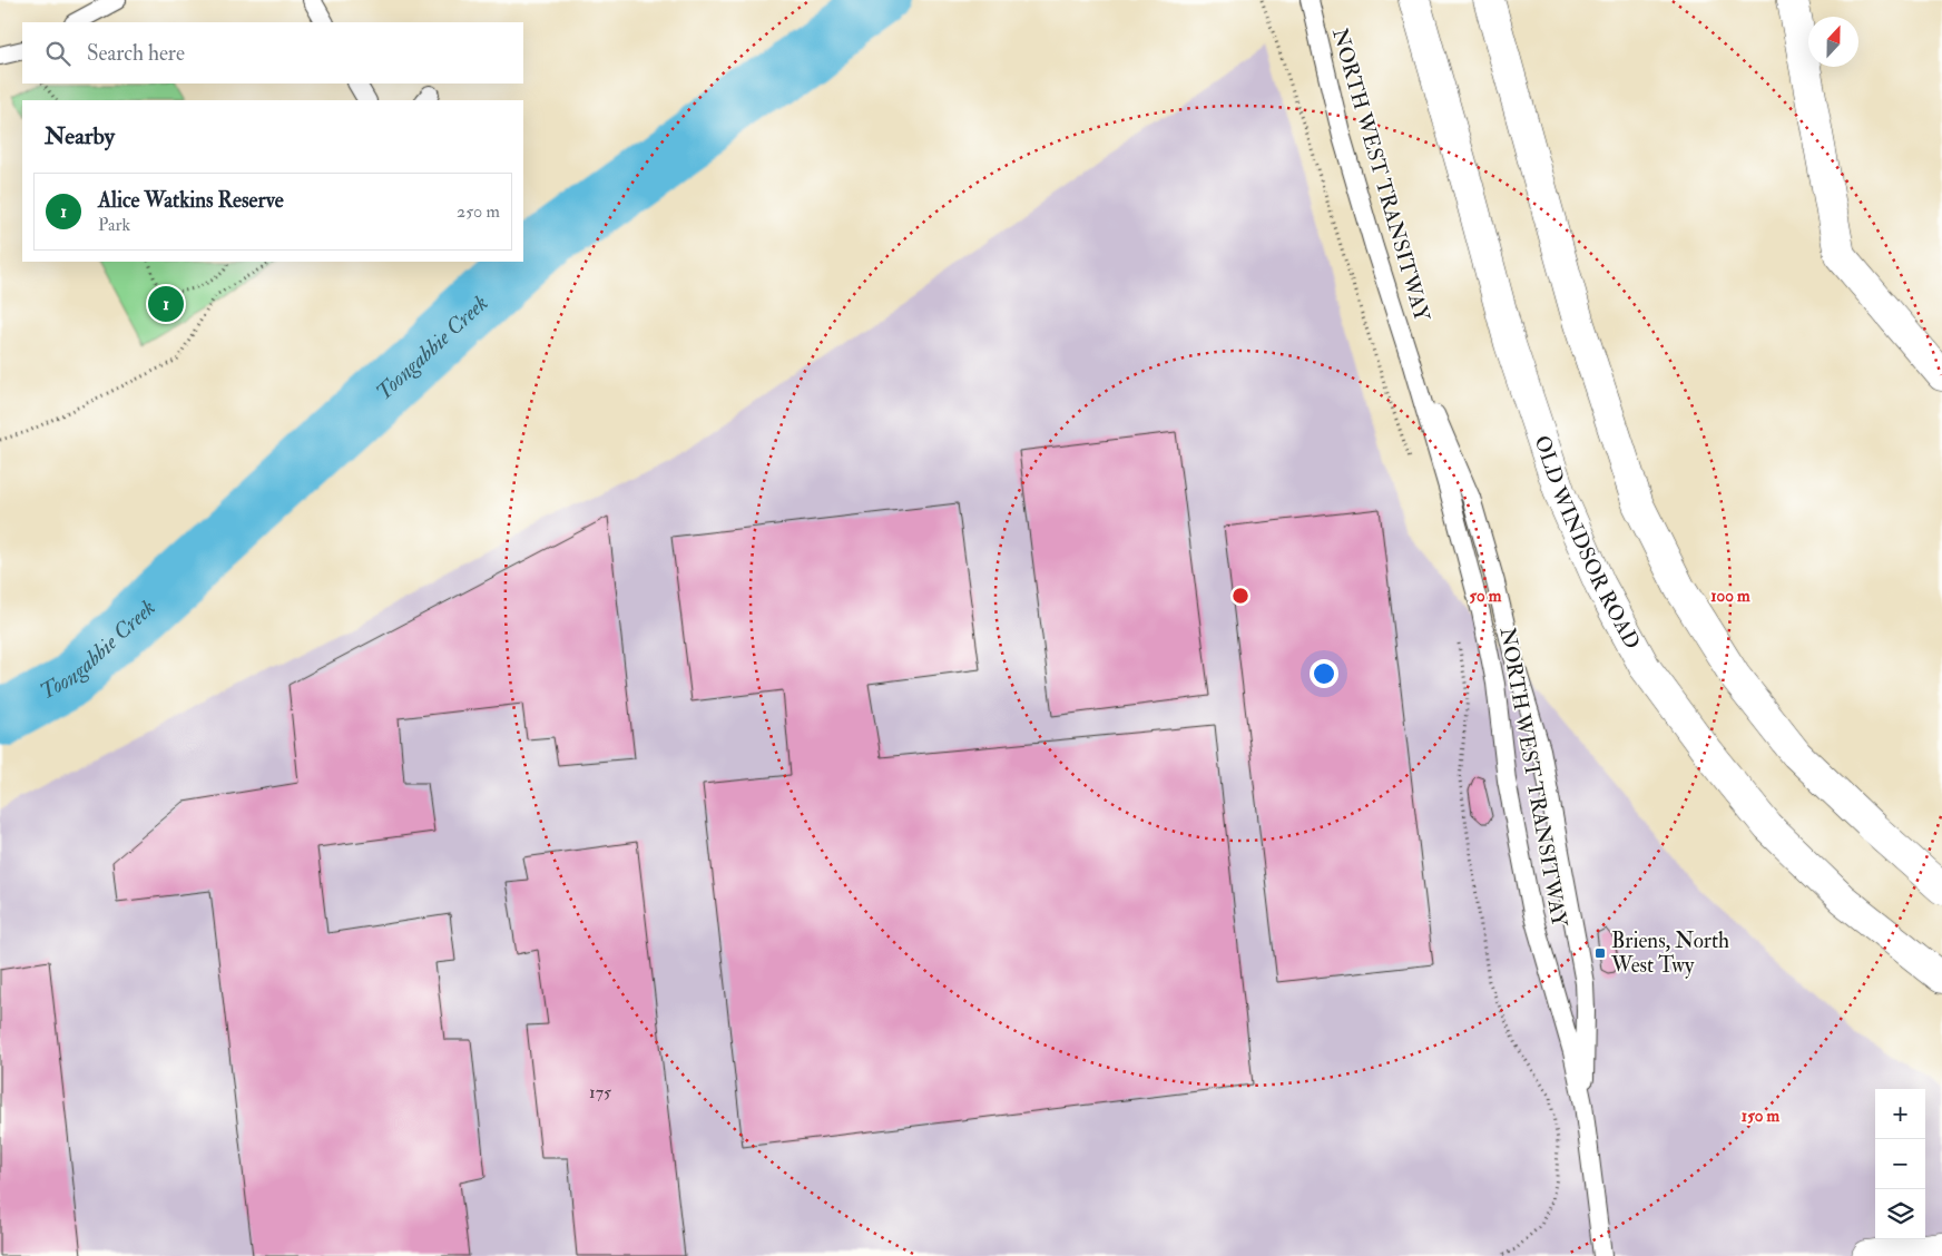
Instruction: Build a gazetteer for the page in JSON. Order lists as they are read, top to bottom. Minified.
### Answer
{"streets":{"main road":["OLD WINDSOR ROAD"],"lane":["NORTH WEST TRANSITWAY"]},"water":["Toongabbie Creek"],"places":{"transit":["Briens, North West Twy"]},"house_numbers":["175"],"north":"top","page":{"search":"Search here","heading":"Nearby","list":[{"mark":"1","name":"Alice Watkins Reserve","note":"Park","value":"250 m"}],"pins":"1","map_buttons":["+","−"]},"rings":["50 m","100 m","150 m"]}
